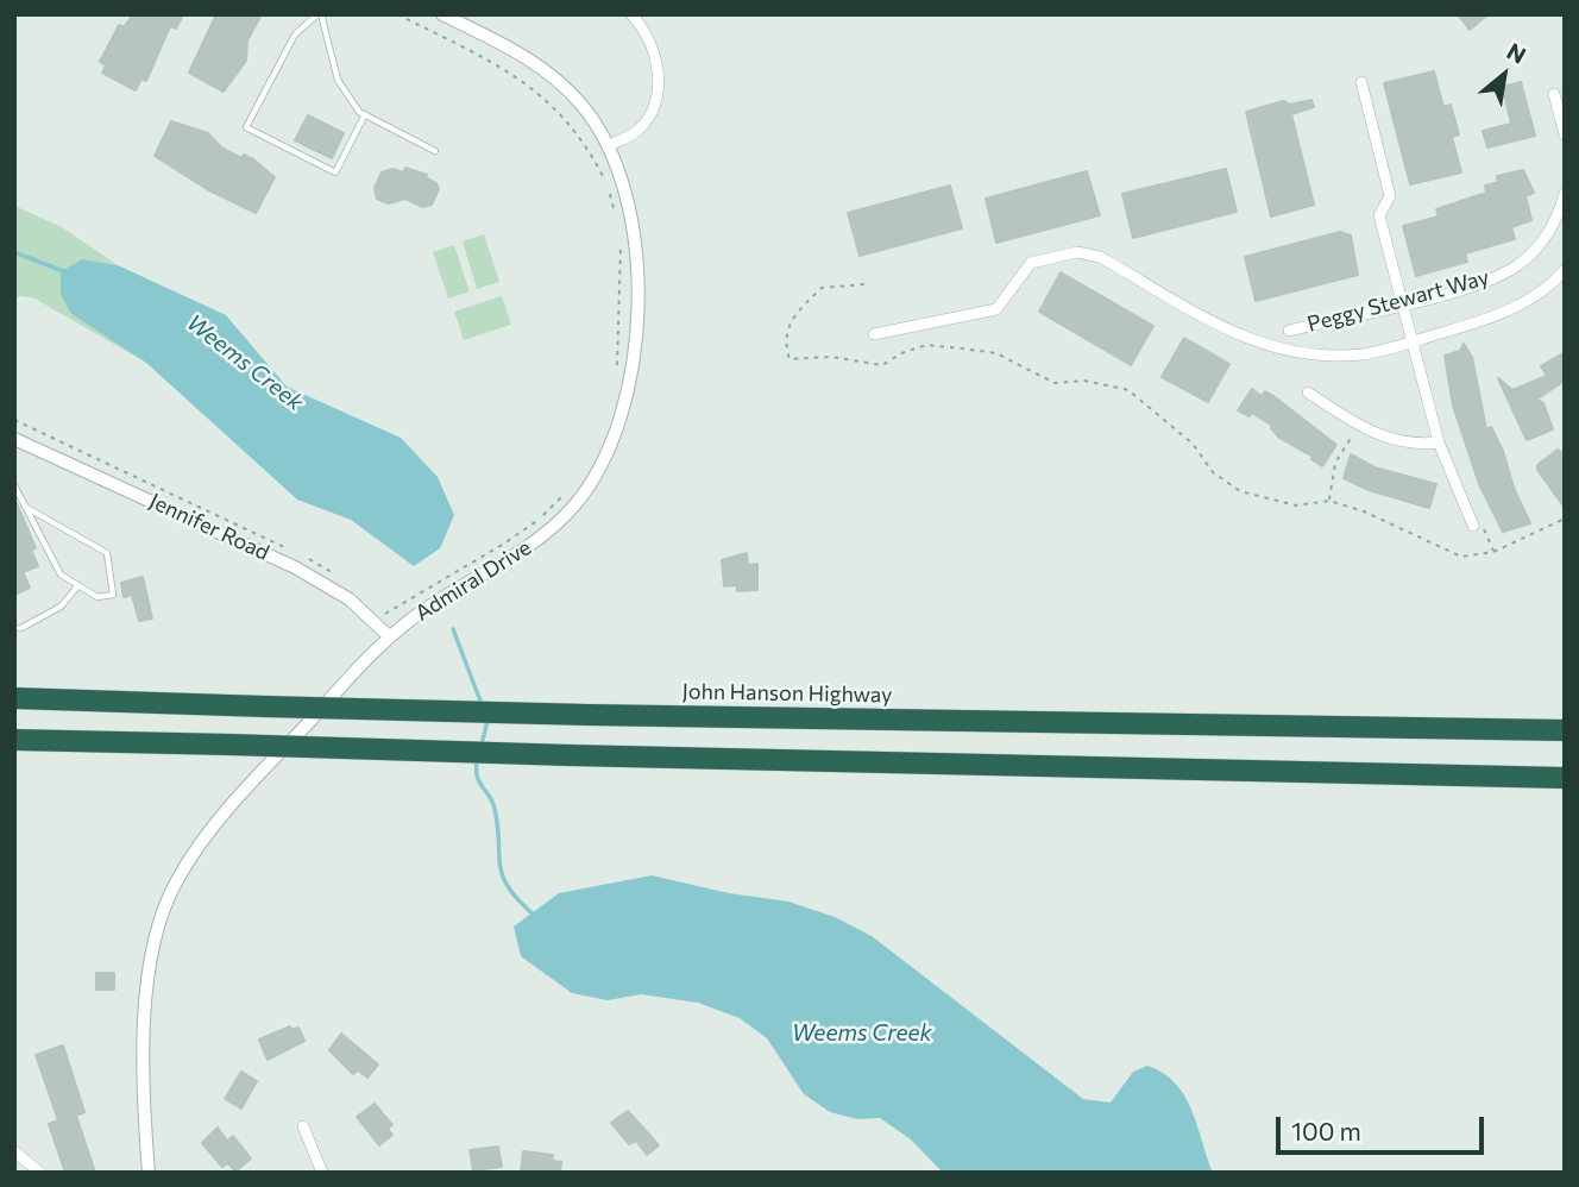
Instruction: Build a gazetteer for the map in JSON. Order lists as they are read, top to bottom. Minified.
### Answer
{"streets":{"highway":["John Hanson Highway"],"street":["Peggy Stewart Way","Jennifer Road","Admiral Drive"]},"crossings":[["Jennifer Road","Admiral Drive"]],"water":["Weems Creek"],"scale_bar":"100 m","north":"top right"}
